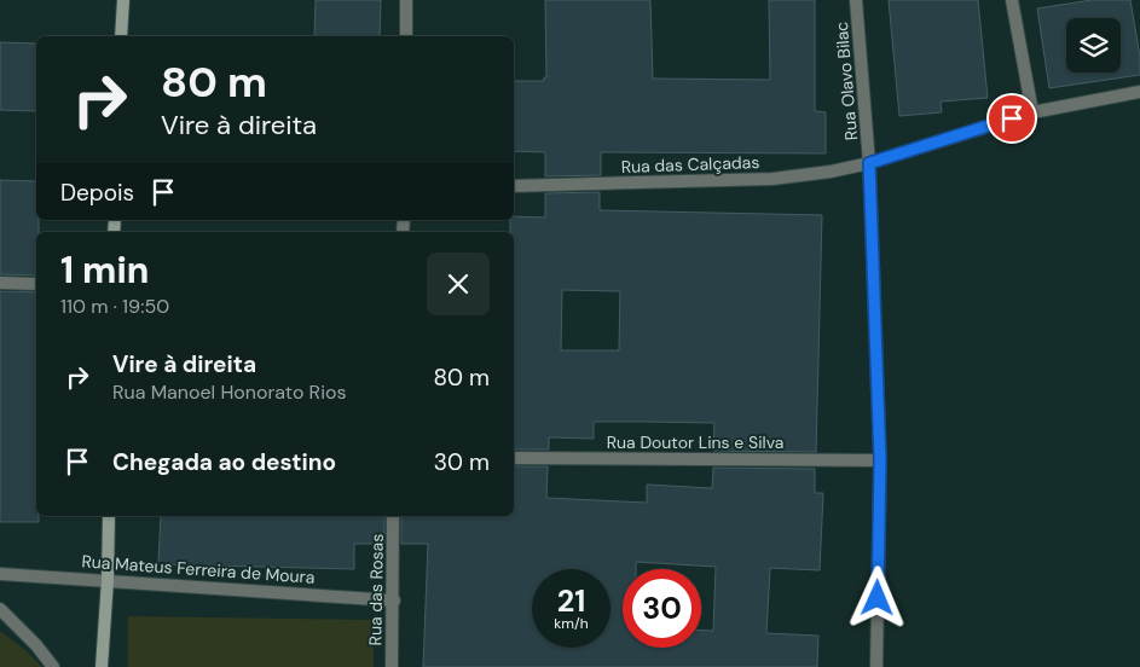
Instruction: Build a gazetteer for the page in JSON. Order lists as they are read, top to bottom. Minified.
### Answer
{"streets":{"street":["Rua Olavo Bilac","Rua das Calçadas","Rua Doutor Lins e Silva","Rua Mateus Ferreira de Moura","Rua das Rosas"]},"crossings":[["Rua Olavo Bilac","Rua das Calçadas"],["Rua Olavo Bilac","Rua Doutor Lins e Silva"],["Rua Mateus Ferreira de Moura","Rua das Rosas"]],"page":{"turn":["80 m","Vire à direita"],"then":"Depois","heading":["1 min","110 m · 19:50"],"list":[{"name":"Vire à direita","note":"Rua Manoel Honorato Rios","value":"80 m"},{"name":"Chegada ao destino","value":"30 m"}],"speed":"21 km/h","limit":"30"}}
